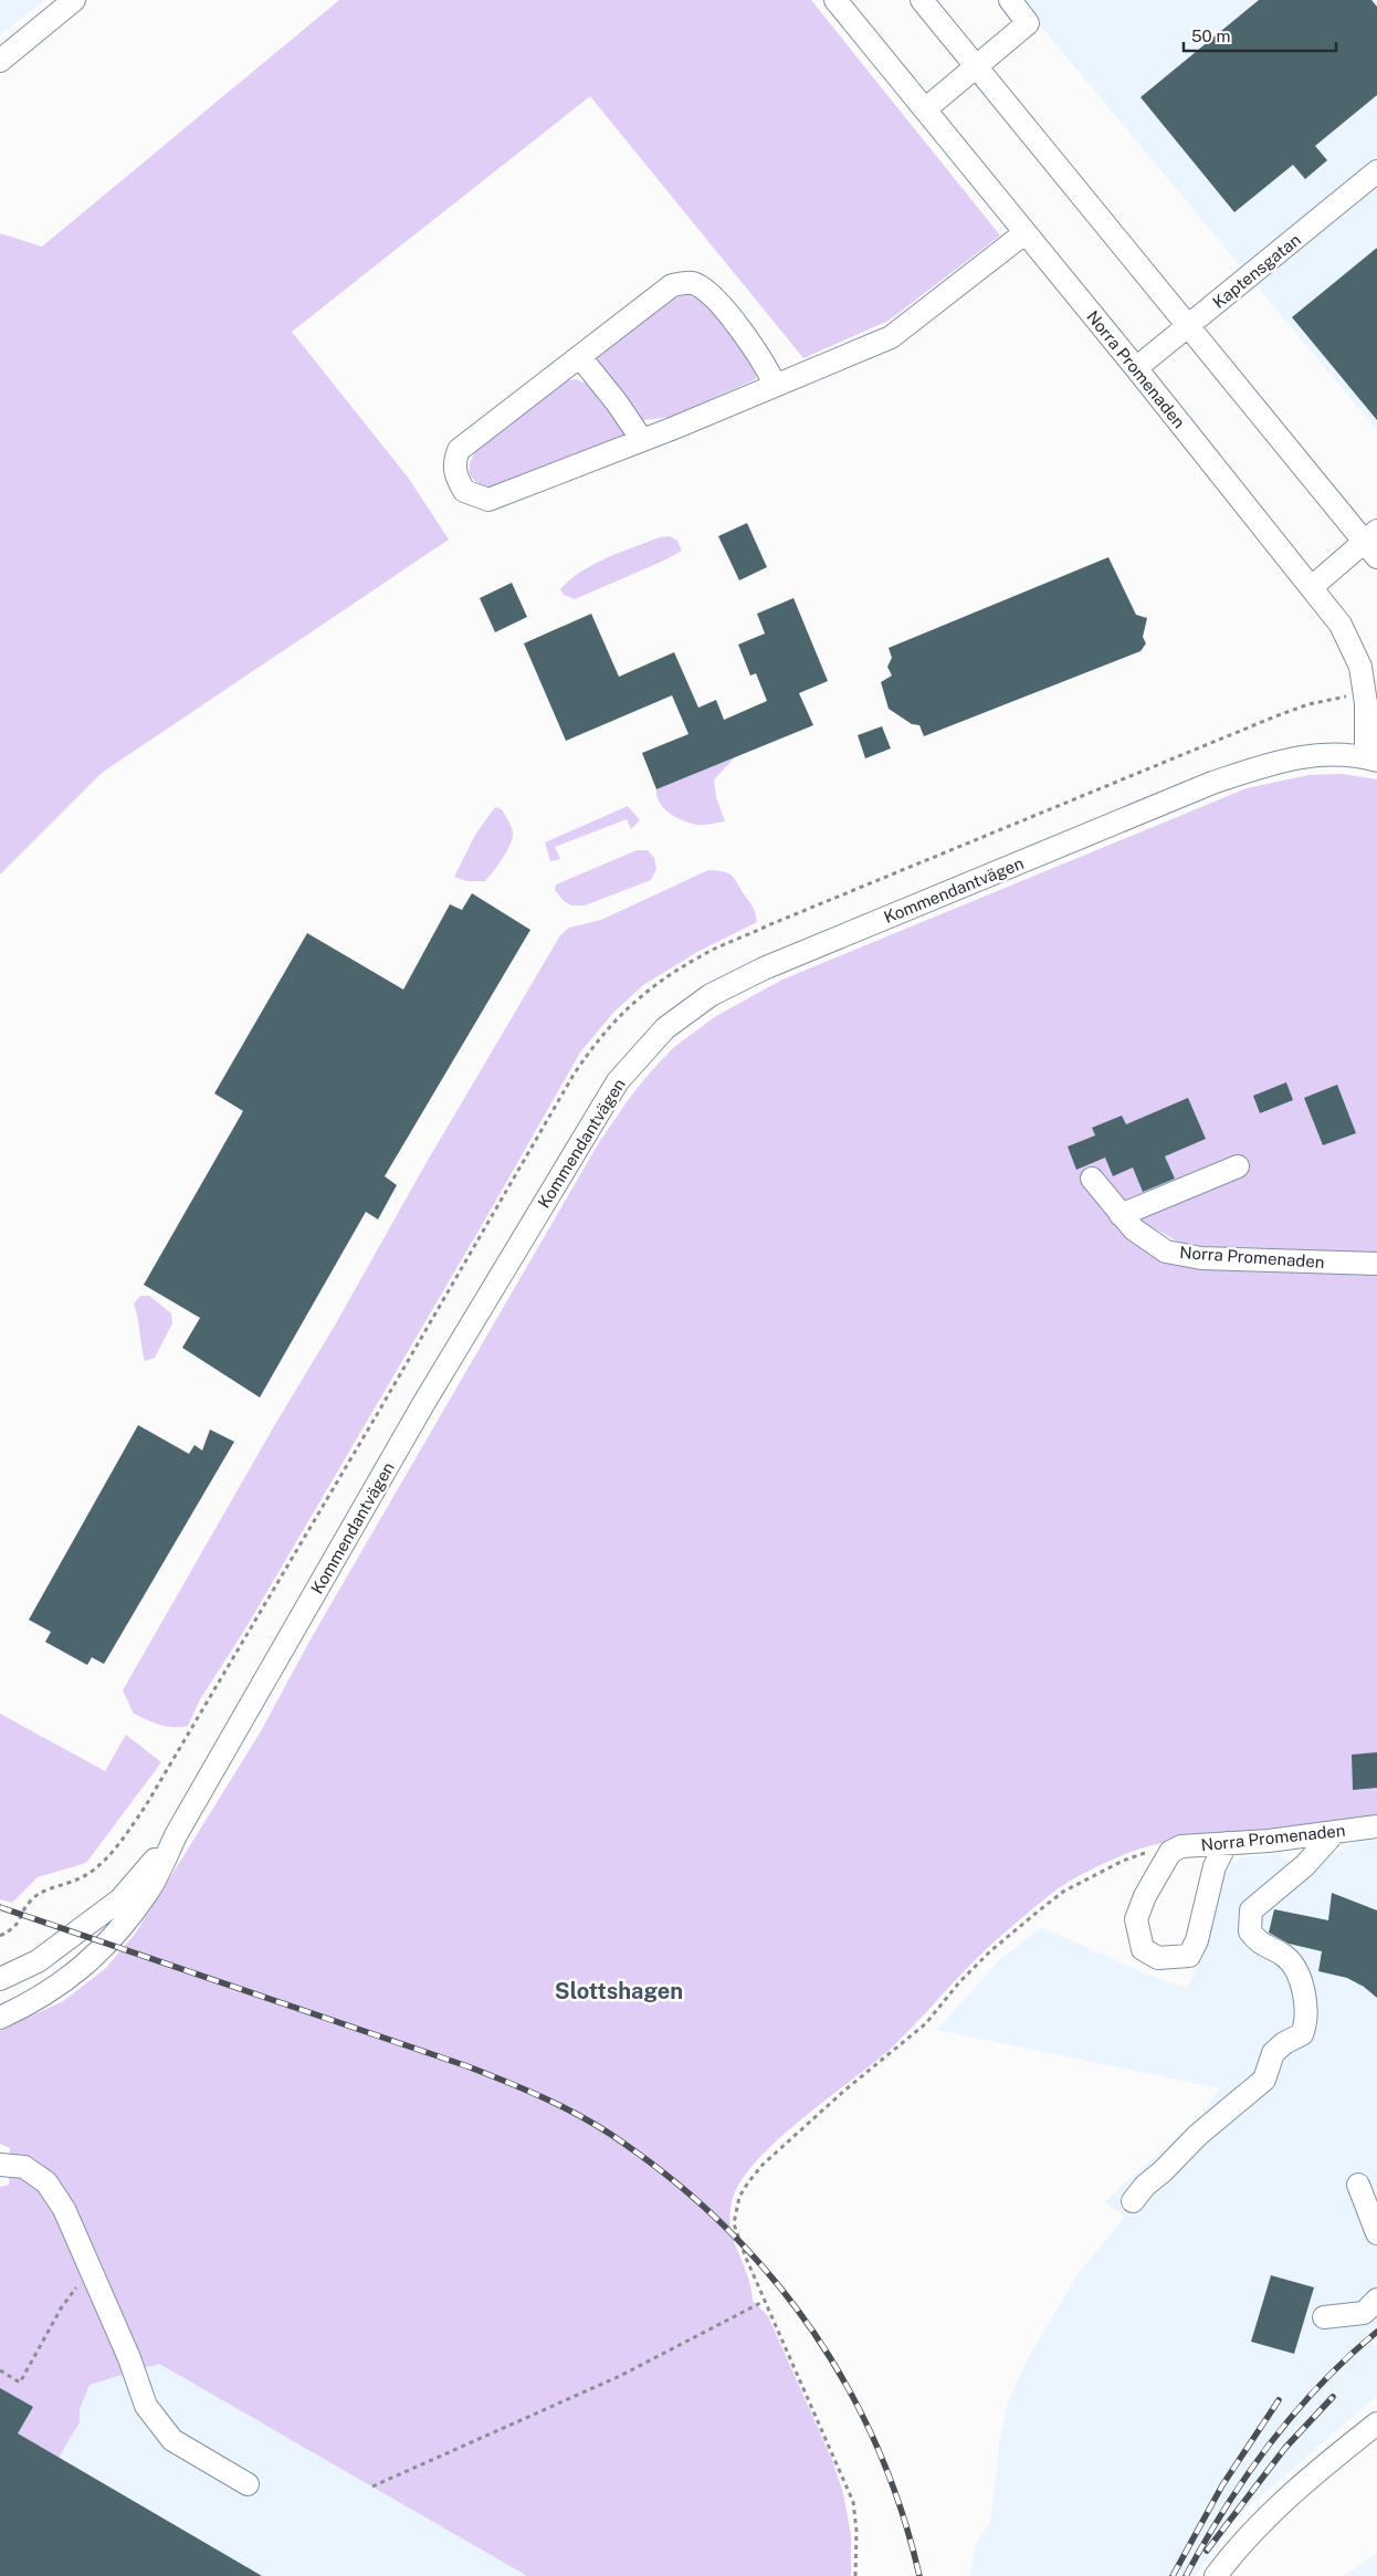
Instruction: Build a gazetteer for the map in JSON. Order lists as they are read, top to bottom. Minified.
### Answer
{"streets":{"street":["Kaptensgatan","Norra Promenaden","Kommendantvägen"]},"crossings":[["Kaptensgatan","Norra Promenaden"],["Norra Promenaden","Kommendantvägen"]],"districts":["Slottshagen"],"scale_bar":"50 m"}
